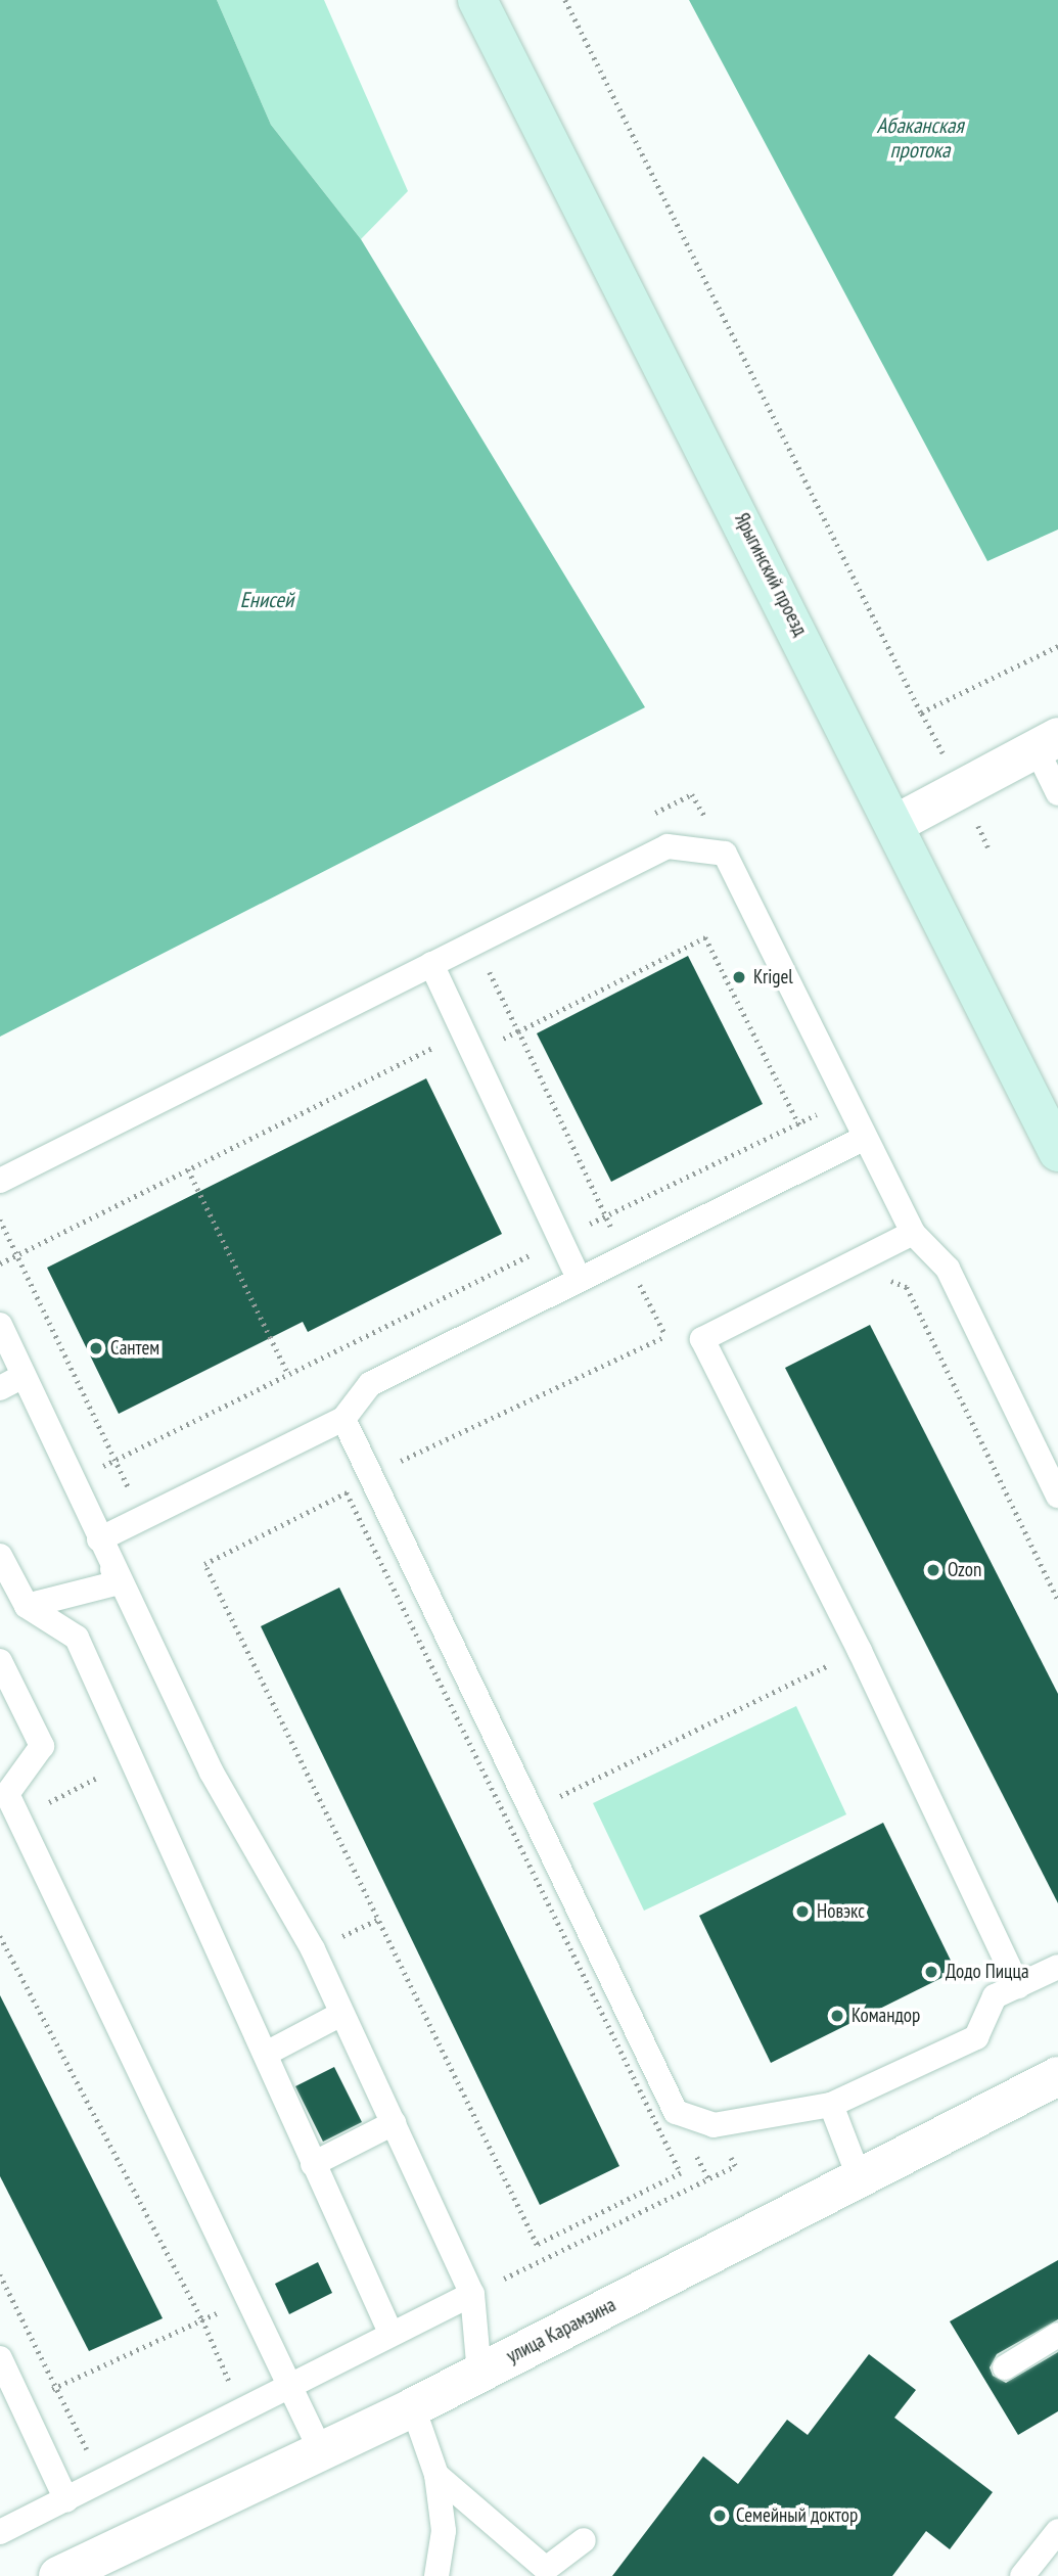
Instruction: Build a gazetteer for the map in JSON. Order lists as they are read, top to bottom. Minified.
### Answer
{"streets":{"main road":["Ярыгинский проезд"],"street":["улица Карамзина"]},"water":["Абаканская протока","Енисей"],"places":["Krigel","Сантем","Ozon","Новэкс","Додо Пицца","Командор","Семейный доктор"]}
